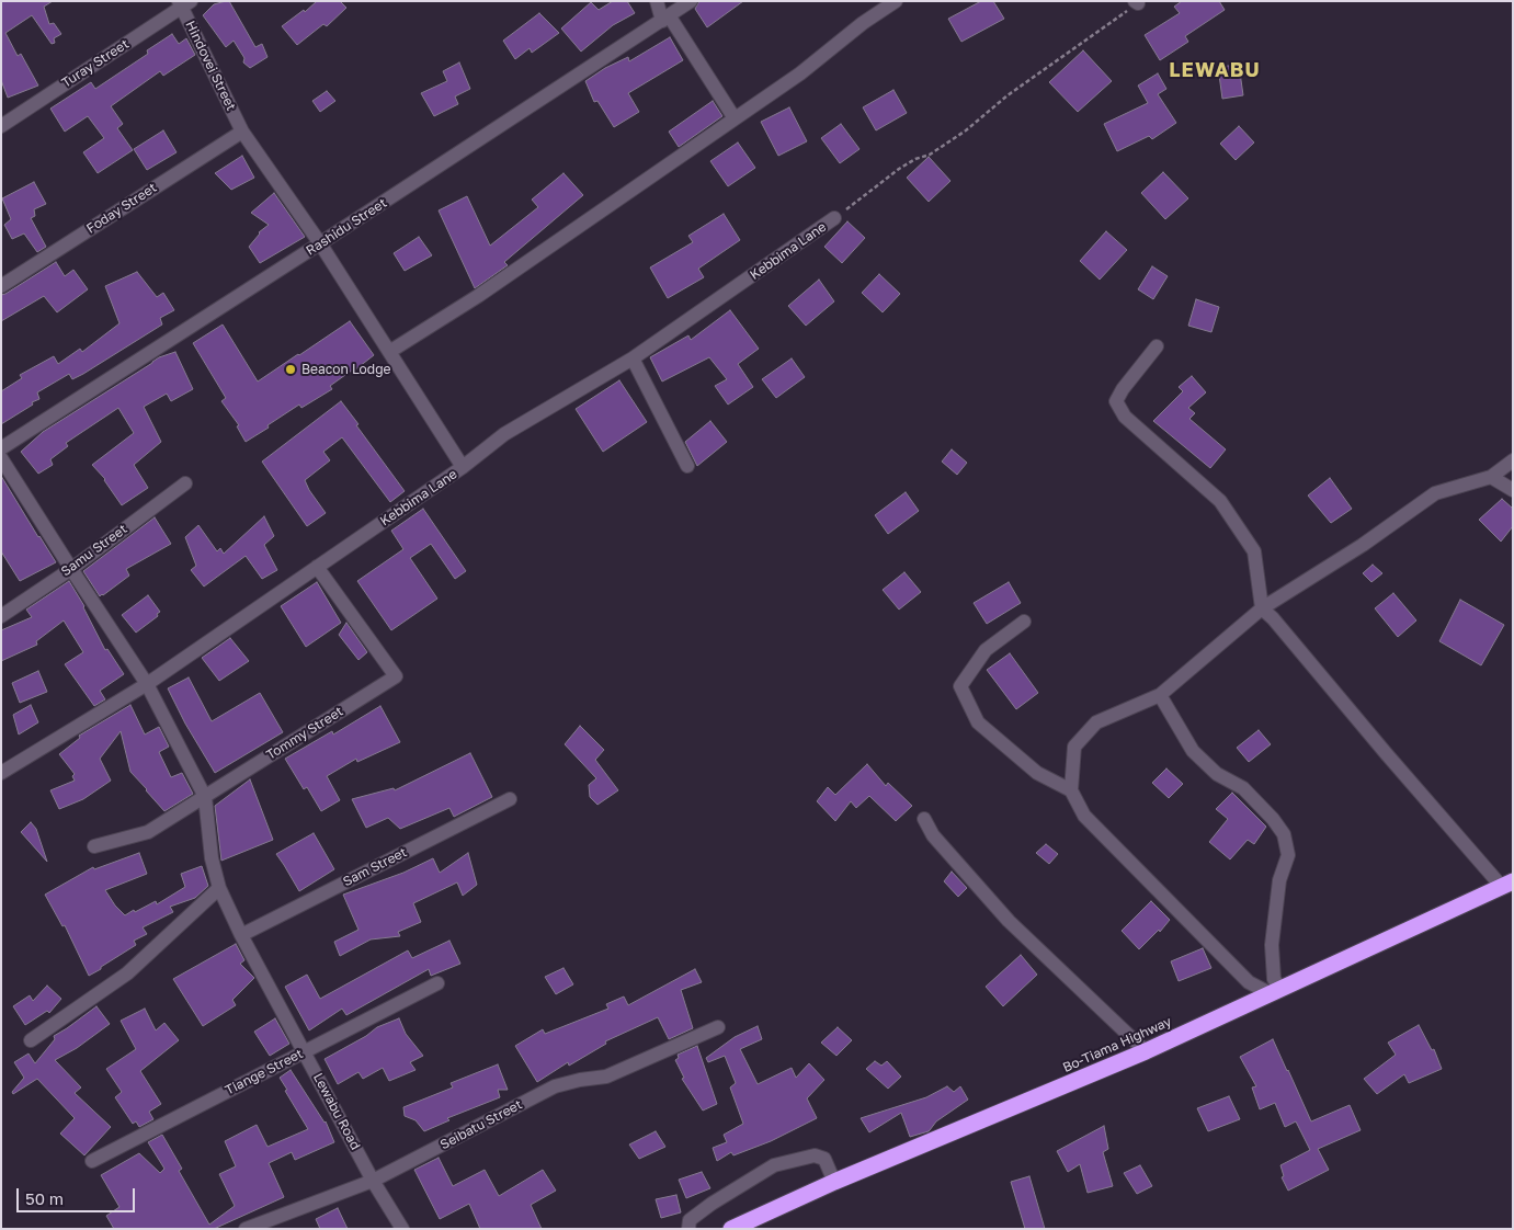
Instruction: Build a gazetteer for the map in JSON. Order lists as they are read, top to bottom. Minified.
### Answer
{"streets":{"highway":["Bo-Tiama Highway"],"street":["Turay Street","Hindovei Street","Foday Street","Rashidu Street","Kebbima Lane","Samu Street","Tommy Street","Sam Street","Tiange Street","Lewabu Road","Seibatu Street"]},"crossings":[["Turay Street","Hindovei Street"],["Hindovei Street","Foday Street"],["Hindovei Street","Rashidu Street"],["Hindovei Street","Kebbima Lane"],["Kebbima Lane","Tommy Street"],["Tommy Street","Lewabu Road"],["Sam Street","Lewabu Road"],["Tiange Street","Lewabu Road"],["Lewabu Road","Seibatu Street"]],"districts":["LEWABU"],"places":["Beacon Lodge"],"scale_bar":"50 m"}
